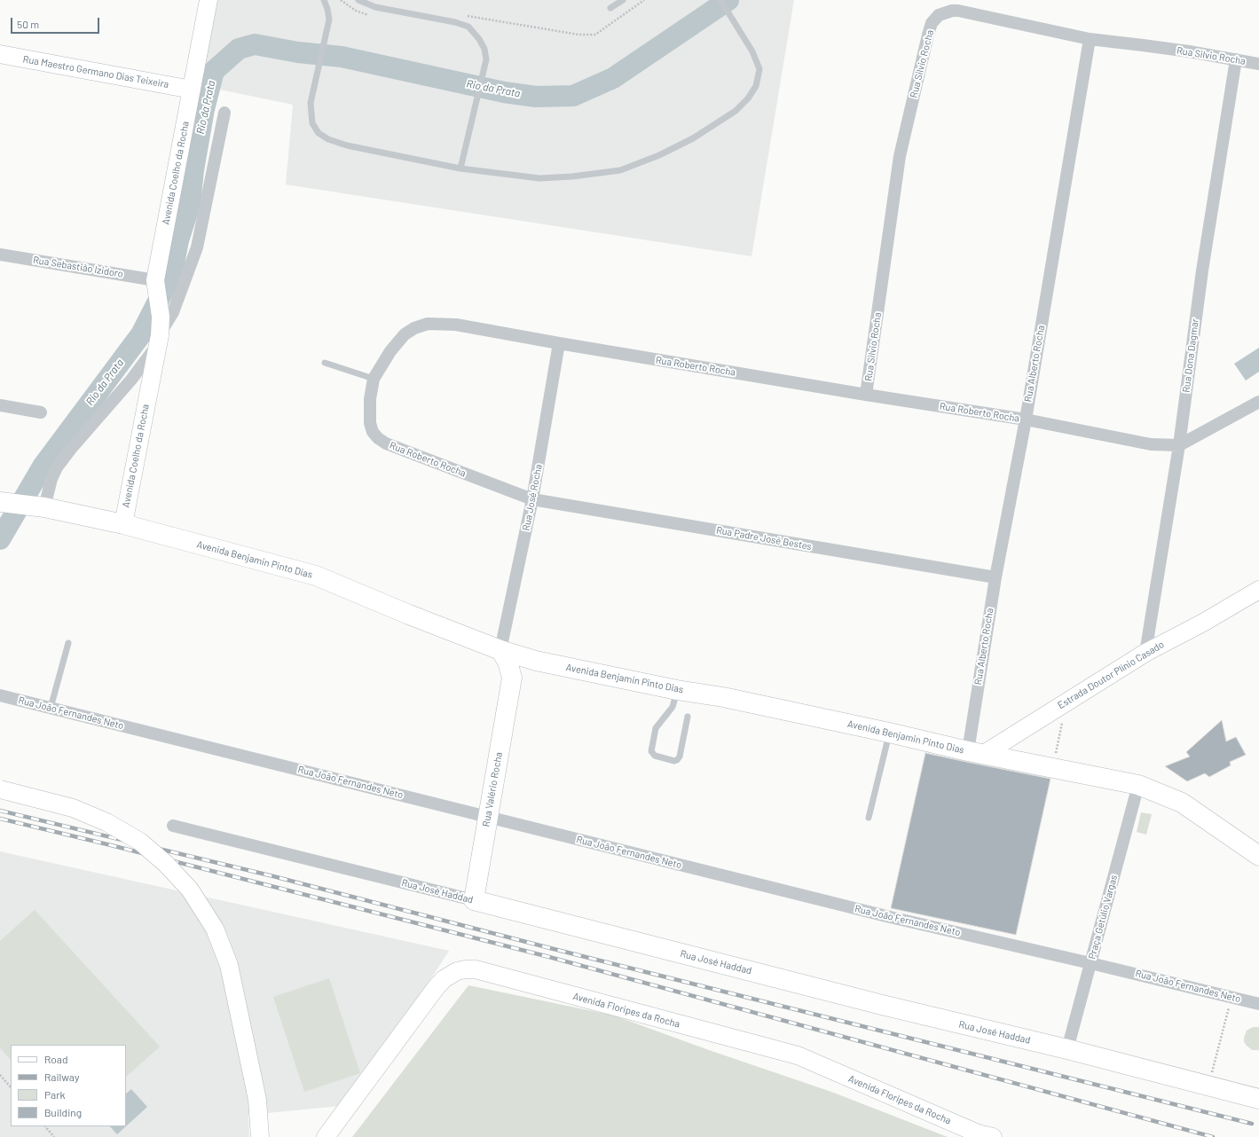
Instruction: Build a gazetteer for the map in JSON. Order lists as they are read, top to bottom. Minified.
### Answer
{"streets":{"main road":["Avenida Benjamin Pinto Dias","Rua Valério Rocha","Rua José Haddad"],"street":["Rua Silvio Rocha","Rua Maestro Germano Dias Teixeira","Avenida Coelho da Rocha","Rua Sebastião Izidoro","Rua Dona Dagmar","Rua Alberto Rocha","Rua Roberto Rocha","Rua José Rocha","Rua Padre José Bestes","Estrada Doutor Plínio Casado","Rua João Fernandes Neto","Praça Getúlio Vargas","Avenida Floripes da Rocha"]},"crossings":[["Rua Silvio Rocha","Rua Dona Dagmar"],["Rua Silvio Rocha","Rua Alberto Rocha"],["Rua Silvio Rocha","Rua Roberto Rocha"],["Rua Maestro Germano Dias Teixeira","Avenida Coelho da Rocha"],["Avenida Coelho da Rocha","Rua Sebastião Izidoro"],["Avenida Coelho da Rocha","Avenida Benjamin Pinto Dias"],["Rua Dona Dagmar","Rua Roberto Rocha"],["Rua Dona Dagmar","Estrada Doutor Plínio Casado"],["Rua Alberto Rocha","Rua Roberto Rocha"],["Rua Alberto Rocha","Rua Padre José Bestes"],["Rua Alberto Rocha","Avenida Benjamin Pinto Dias"],["Rua Alberto Rocha","Estrada Doutor Plínio Casado"],["Rua Roberto Rocha","Rua José Rocha"],["Rua Roberto Rocha","Rua Padre José Bestes"],["Rua José Rocha","Rua Padre José Bestes"],["Rua José Rocha","Avenida Benjamin Pinto Dias"],["Avenida Benjamin Pinto Dias","Estrada Doutor Plínio Casado"],["Avenida Benjamin Pinto Dias","Praça Getúlio Vargas"],["Rua João Fernandes Neto","Rua Valério Rocha"],["Rua João Fernandes Neto","Praça Getúlio Vargas"],["Rua Valério Rocha","Rua José Haddad"],["Rua José Haddad","Praça Getúlio Vargas"]],"water":["Rio da Prata"],"legend":["Road","Railway","Park","Building"],"scale_bar":"50 m"}
